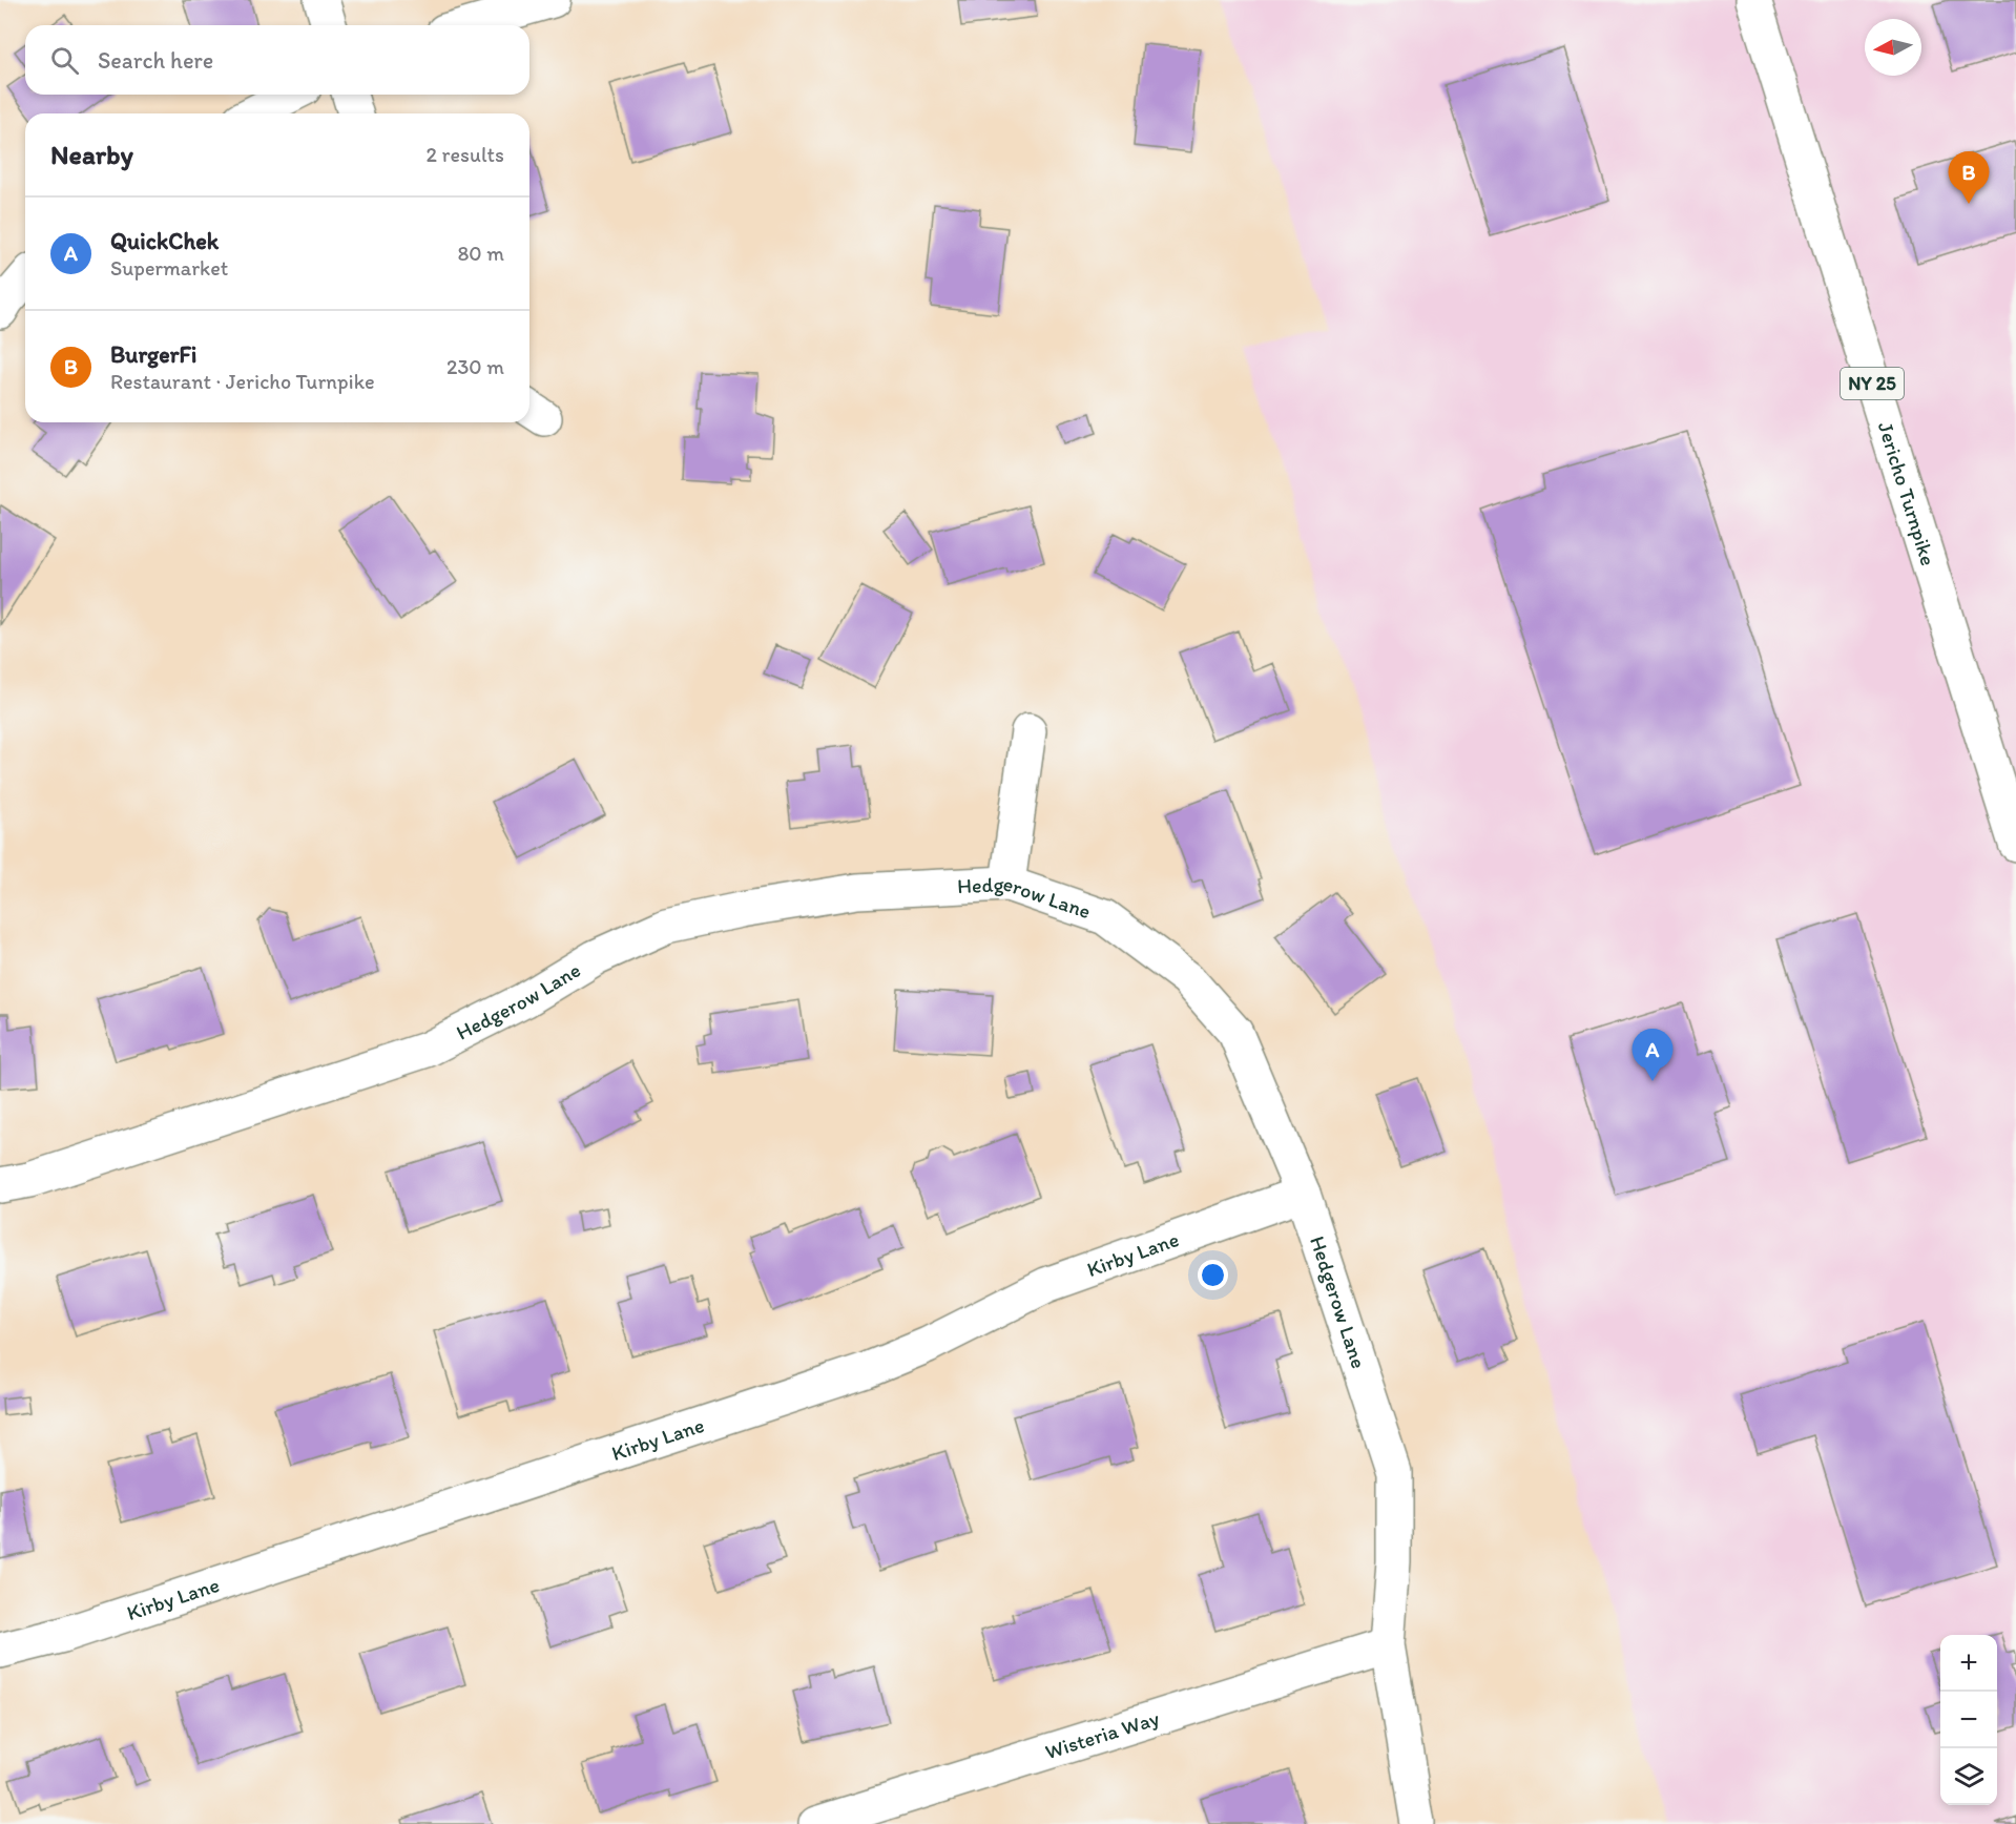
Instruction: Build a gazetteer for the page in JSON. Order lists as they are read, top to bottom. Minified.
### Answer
{"streets":{"street":["NY 25","Jericho Turnpike","Hedgerow Lane","Kirby Lane","Wisteria Way"]},"crossings":[["Hedgerow Lane","Kirby Lane"],["Hedgerow Lane","Wisteria Way"]],"north":"left","page":{"search":"Search here","heading":["Nearby","2 results"],"pins":["B","A"],"list":[{"mark":"A","name":"QuickChek","note":"Supermarket","value":"80 m"},{"mark":"B","name":"BurgerFi","note":"Restaurant · Jericho Turnpike","value":"230 m"}],"map_buttons":["+","−"]}}
